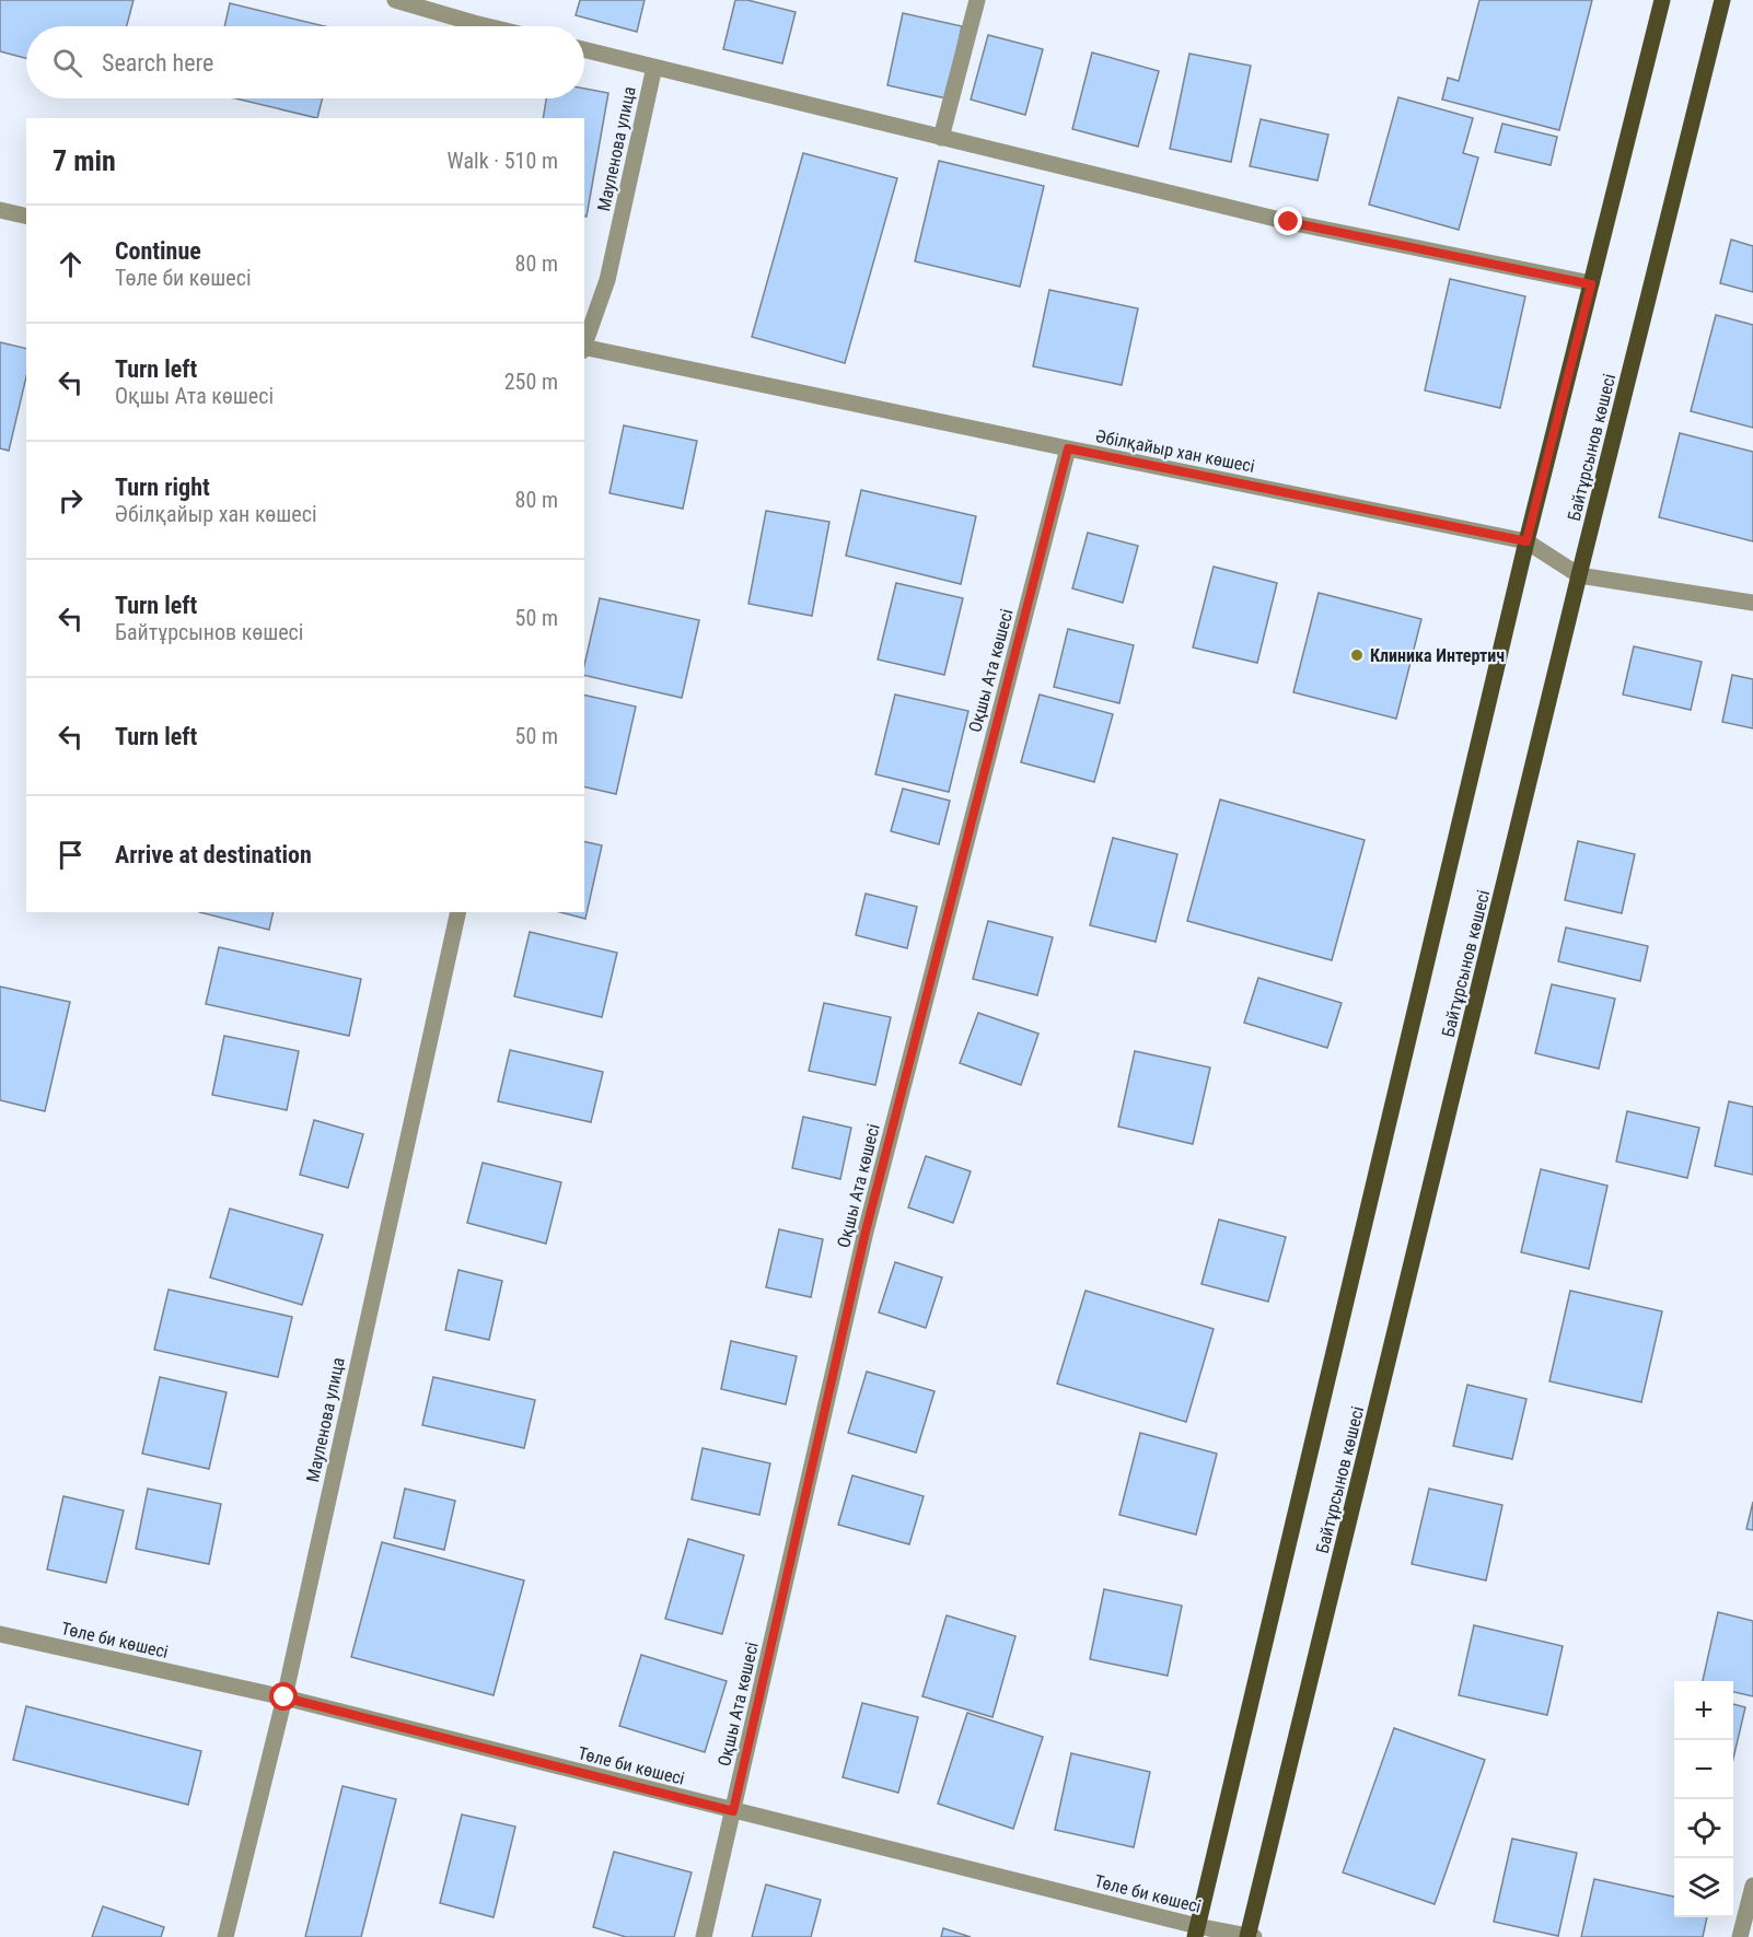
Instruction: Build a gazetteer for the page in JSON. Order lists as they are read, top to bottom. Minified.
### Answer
{"streets":{"main road":["Байтұрсынов көшесі"],"street":["Мауленова улица","Әбілқайыр хан көшесі","Оқшы Ата көшесі","Төле би көшесі"]},"crossings":[["Мауленова улица","Төле би көшесі"],["Байтұрсынов көшесі","Әбілқайыр хан көшесі"],["Байтұрсынов көшесі","Төле би көшесі"],["Әбілқайыр хан көшесі","Оқшы Ата көшесі"],["Оқшы Ата көшесі","Төле би көшесі"]],"places":["Клиника Интертич"],"page":{"search":"Search here","heading":["7 min","Walk · 510 m"],"list":[["Continue","Төле би көшесі","80 m"],["Turn left","Оқшы Ата көшесі","250 m"],["Turn right","Әбілқайыр хан көшесі","80 m"],["Turn left","Байтұрсынов көшесі","50 m"],["Turn left","50 m"],"Arrive at destination"],"map_buttons":["+","−"]}}
